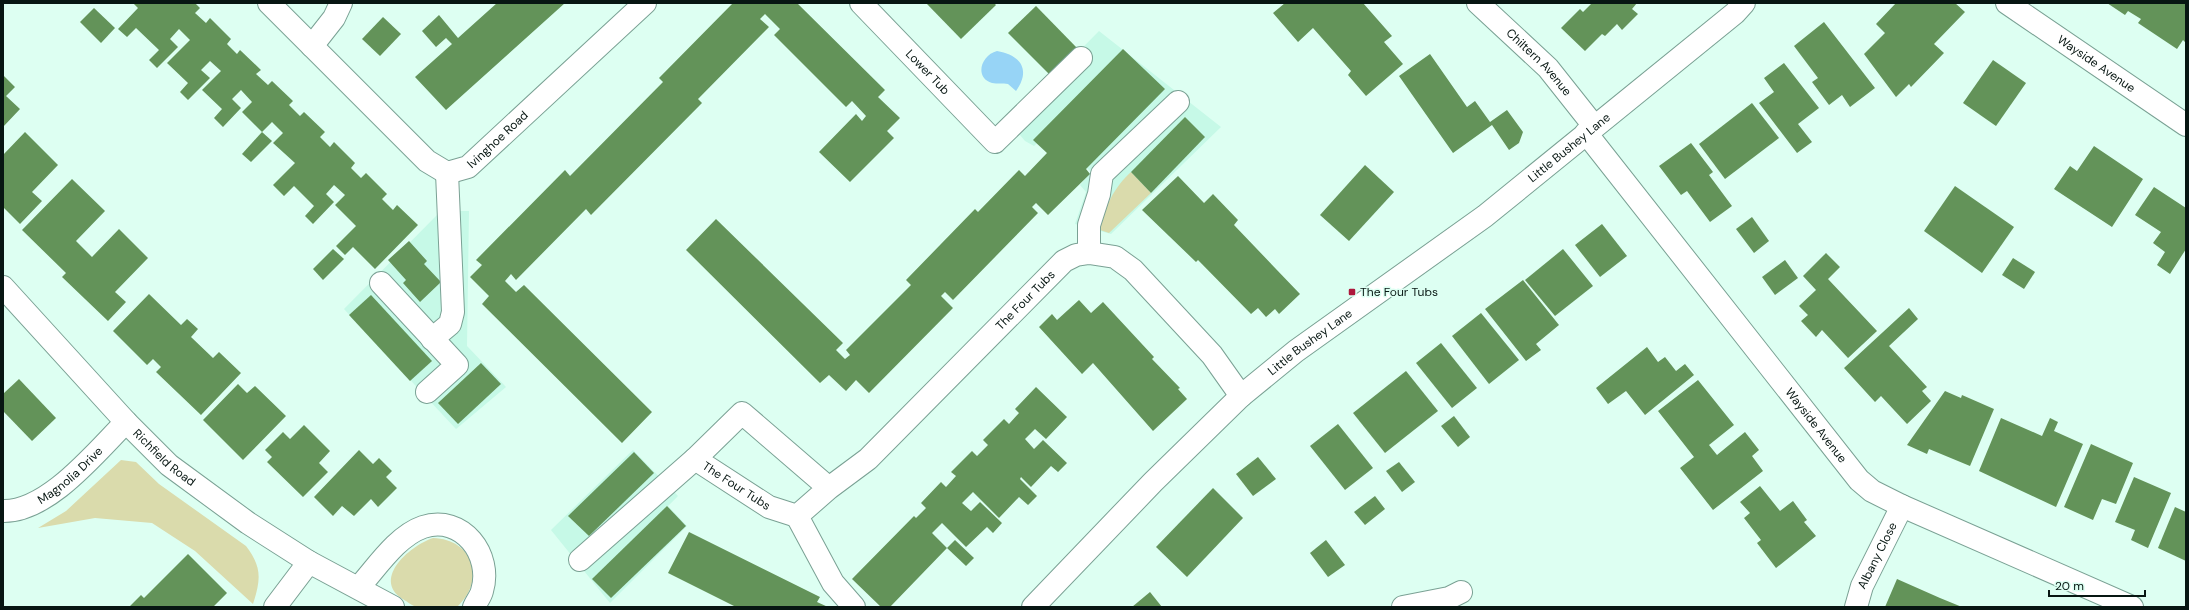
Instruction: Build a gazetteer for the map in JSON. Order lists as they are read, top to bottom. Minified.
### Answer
{"streets":{"street":["Chiltern Avenue","Wayside Avenue","Lower Tub","Ivinghoe Road","Little Bushey Lane","The Four Tubs","Richfield Road","Magnolia Drive","Albany Close"]},"crossings":[["Chiltern Avenue","Wayside Avenue"],["Chiltern Avenue","Little Bushey Lane"],["Wayside Avenue","Little Bushey Lane"],["Wayside Avenue","Albany Close"],["Little Bushey Lane","The Four Tubs"],["Richfield Road","Magnolia Drive"]],"places":{"transit":["The Four Tubs"]},"scale_bar":"20 m"}
